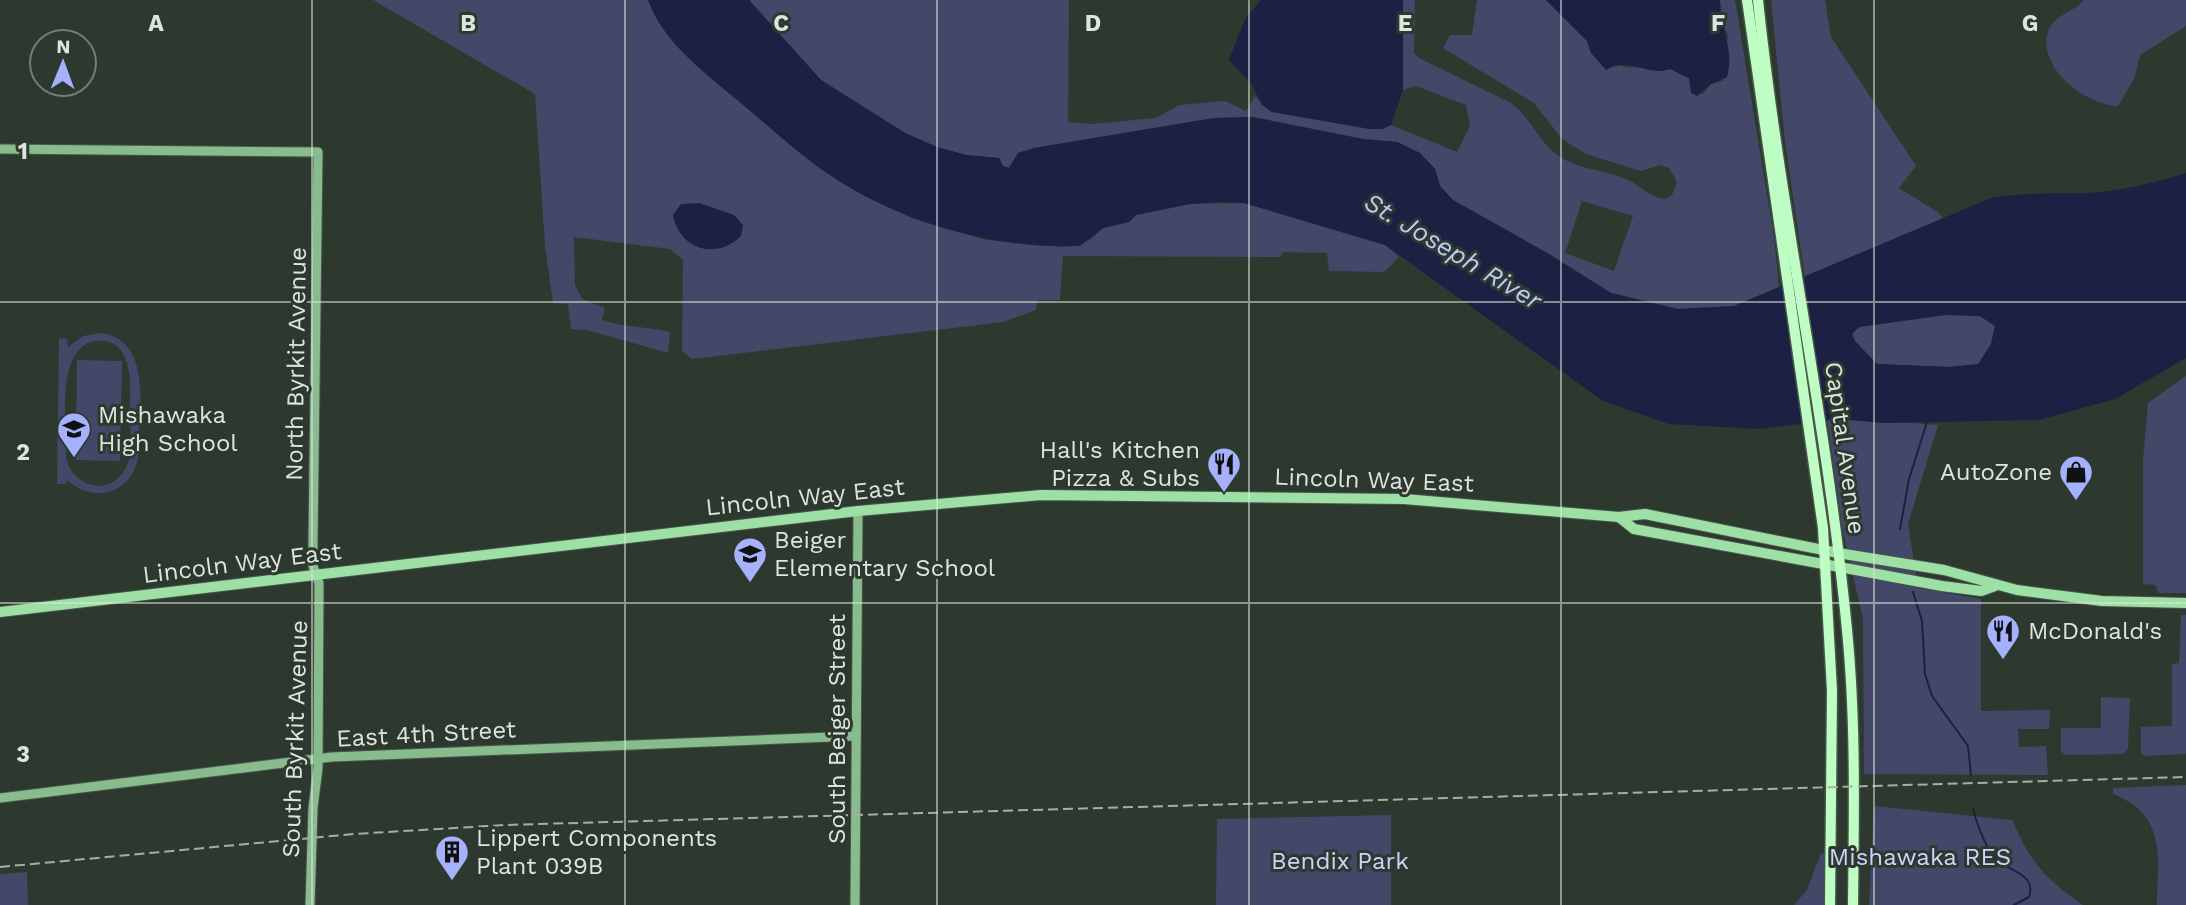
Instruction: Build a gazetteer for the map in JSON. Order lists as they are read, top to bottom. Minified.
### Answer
{"streets":{"highway":["Capital Avenue"],"main road":["Lincoln Way East"],"street":["North Byrkit Avenue","South Beiger Street","East 4th Street","South Byrkit Avenue"]},"crossings":[["North Byrkit Avenue","Lincoln Way East"],["North Byrkit Avenue","South Byrkit Avenue"],["Capital Avenue","Lincoln Way East"],["Lincoln Way East","South Beiger Street"],["Lincoln Way East","South Byrkit Avenue"],["South Beiger Street","East 4th Street"],["East 4th Street","South Byrkit Avenue"]],"water":["St. Joseph River"],"parks":["Mishawaka RES","Bendix Park"],"places":{"school or university":["Mishawaka High School","Beiger Elementary School"],"restaurant":["Hall's Kitchen Pizza & Subs","McDonald's"],"shop":["AutoZone"],"building":["Lippert Components Plant 039B"]},"north":"top","grid":{"columns":["A","B","C","D","E","F","G"],"rows":["1","2","3"]}}
